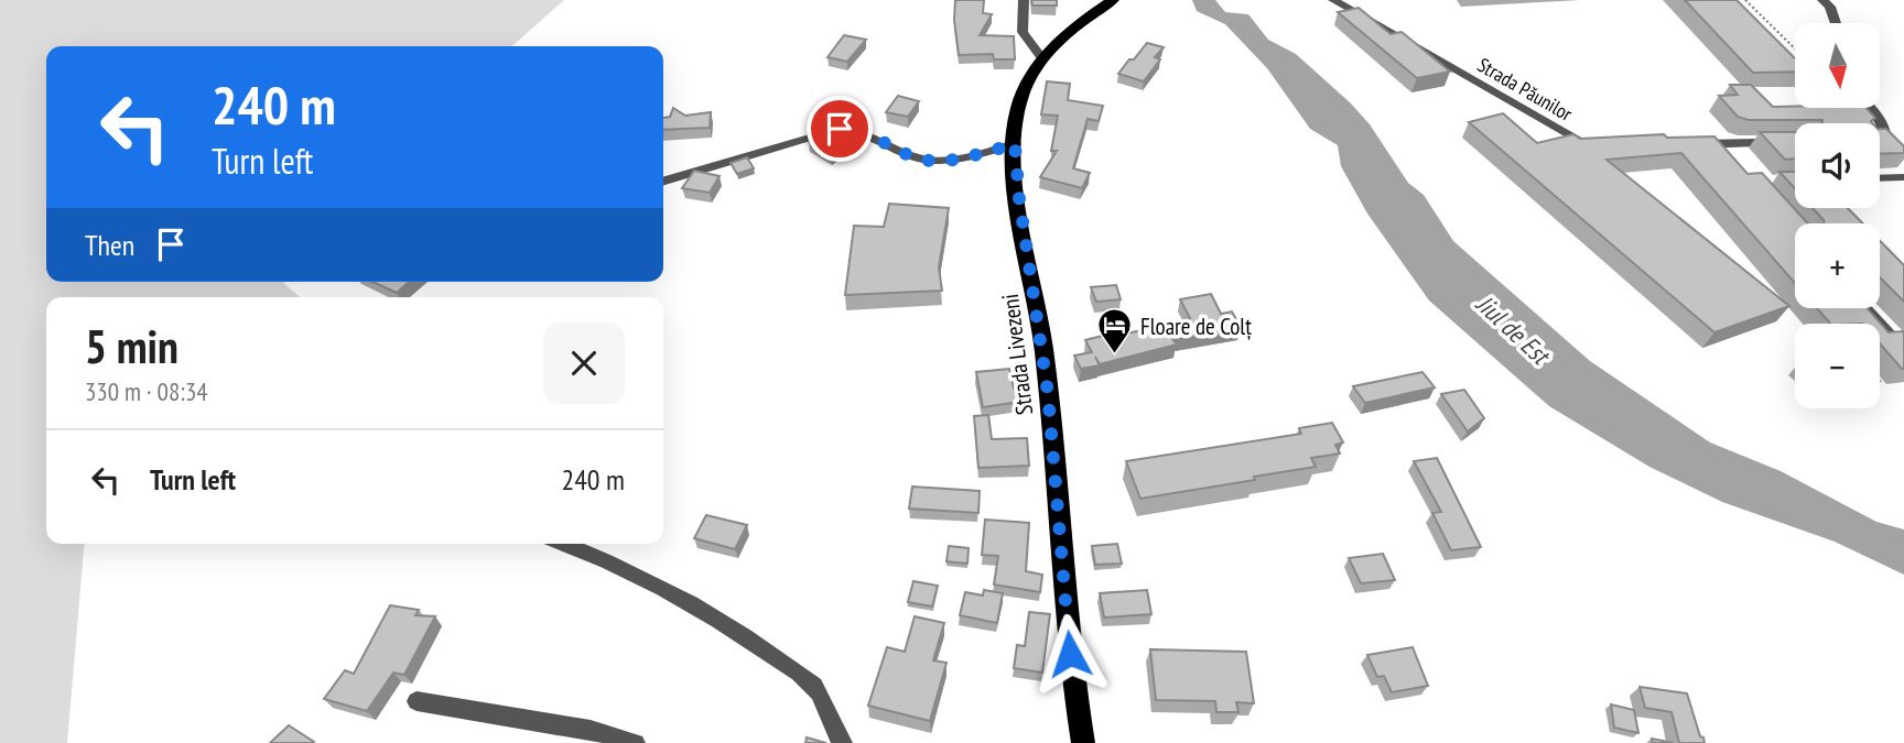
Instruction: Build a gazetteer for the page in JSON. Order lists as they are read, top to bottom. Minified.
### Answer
{"streets":{"main road":["Strada Livezeni"],"street":["Strada Păunilor"]},"water":["Jiul de Est"],"places":{"hotel":["Floare de Colț"]},"north":"bottom","page":{"map_buttons":["+","−"],"turn":["240 m","Turn left"],"then":"Then","heading":["5 min","330 m · 08:34"],"list":[{"name":"Turn left","value":"240 m"}]}}
